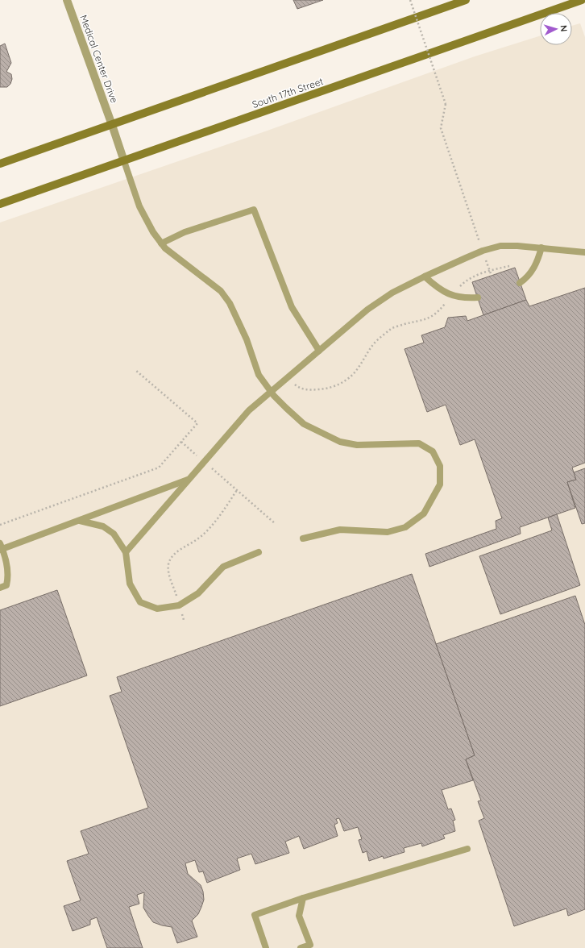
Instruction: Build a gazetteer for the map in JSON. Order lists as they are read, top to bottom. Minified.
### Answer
{"streets":{"main road":["South 17th Street"],"street":["Medical Center Drive"]},"crossings":[["Medical Center Drive","South 17th Street"]],"north":"right"}
